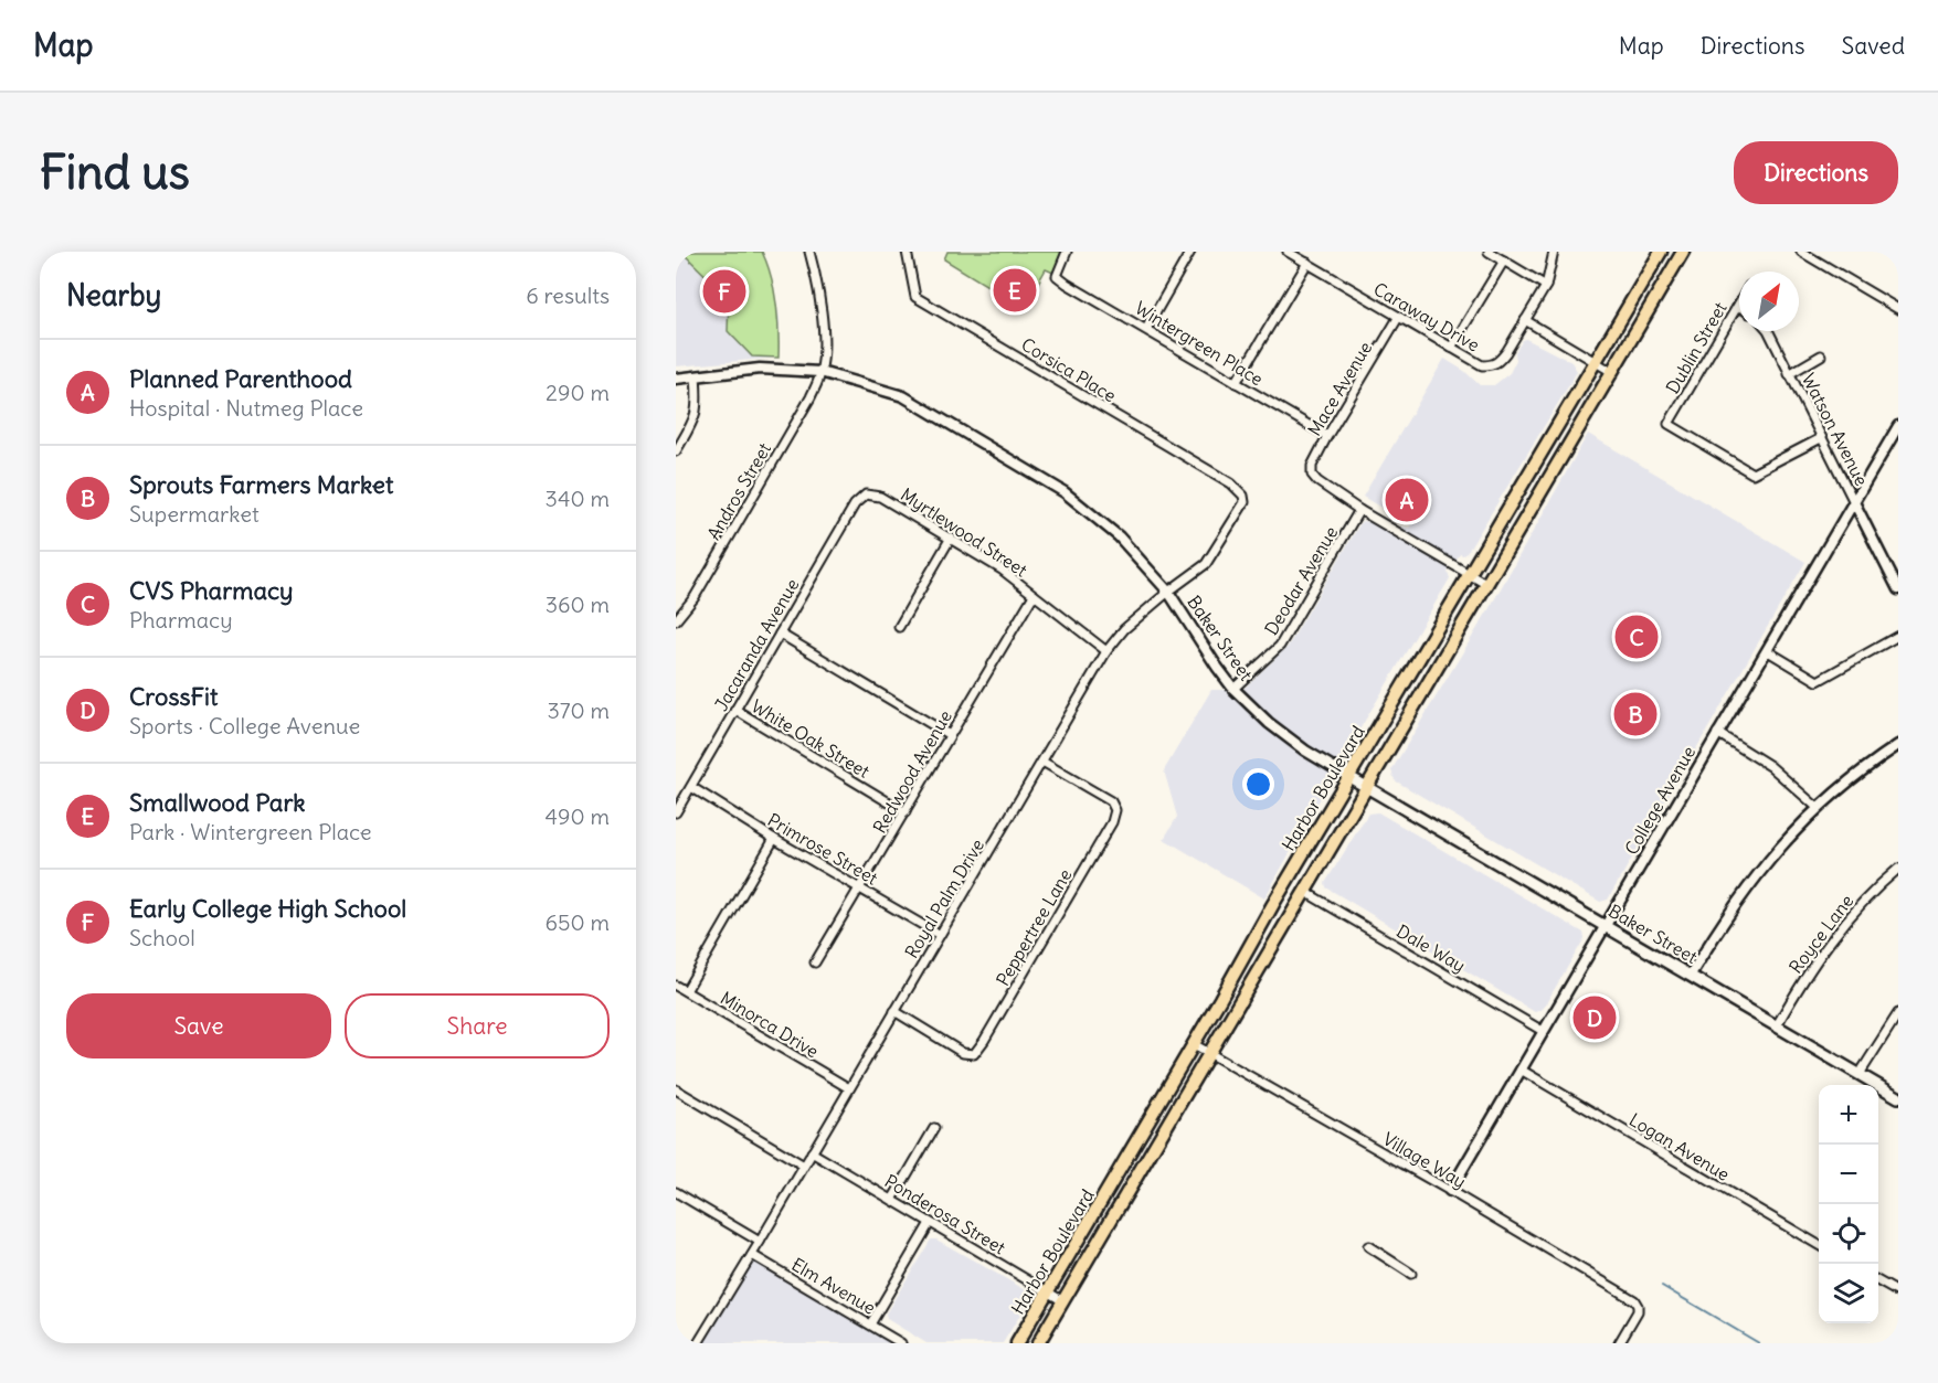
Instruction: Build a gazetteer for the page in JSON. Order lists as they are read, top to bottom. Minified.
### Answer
{"streets":{"main road":["Baker Street","Harbor Boulevard"],"street":["Caraway Drive","Wintergreen Place","Dublin Street","Corsica Place","Mace Avenue","Watson Avenue","Andros Street","Myrtlewood Street","Deodar Avenue","Jacaranda Avenue","White Oak Street","Redwood Avenue","College Avenue","Primrose Street","Royal Palm Drive","Peppertree Lane","Royce Lane","Dale Way","Minorca Drive","Logan Avenue","Village Way","Ponderosa Street","Elm Avenue"]},"crossings":[["Caraway Drive","Mace Avenue"],["Wintergreen Place","Mace Avenue"],["Dublin Street","Watson Avenue"],["Corsica Place","Royal Palm Drive"],["Mace Avenue","Deodar Avenue"],["Watson Avenue","College Avenue"],["Andros Street","Baker Street"],["Myrtlewood Street","Jacaranda Avenue"],["Myrtlewood Street","Redwood Avenue"],["Myrtlewood Street","Royal Palm Drive"],["Deodar Avenue","Baker Street"],["Baker Street","Harbor Boulevard"],["Baker Street","College Avenue"],["Baker Street","Royal Palm Drive"],["Baker Street","Royce Lane"],["Jacaranda Avenue","White Oak Street"],["Jacaranda Avenue","Primrose Street"],["White Oak Street","Redwood Avenue"],["Redwood Avenue","Primrose Street"],["Harbor Boulevard","Dale Way"],["Harbor Boulevard","Village Way"],["Harbor Boulevard","Ponderosa Street"],["College Avenue","Dale Way"],["College Avenue","Logan Avenue"],["College Avenue","Village Way"],["Primrose Street","Royal Palm Drive"],["Royal Palm Drive","Peppertree Lane"],["Royal Palm Drive","Minorca Drive"],["Royal Palm Drive","Ponderosa Street"],["Royal Palm Drive","Elm Avenue"]],"north":"top right","page":{"header":"Map","nav":["Map","Directions","Saved"],"buttons":["Directions",["Save","Share"]],"title":"Find us","heading":["Nearby","6 results"],"pins":["E","F","A","C","B","D"],"list":[{"mark":"A","name":"Planned Parenthood","note":"Hospital · Nutmeg Place","value":"290 m"},{"mark":"B","name":"Sprouts Farmers Market","note":"Supermarket","value":"340 m"},{"mark":"C","name":"CVS Pharmacy","note":"Pharmacy","value":"360 m"},{"mark":"D","name":"CrossFit","note":"Sports · College Avenue","value":"370 m"},{"mark":"E","name":"Smallwood Park","note":"Park · Wintergreen Place","value":"490 m"},{"mark":"F","name":"Early College High School","note":"School","value":"650 m"}],"map_buttons":["+","−"]}}
